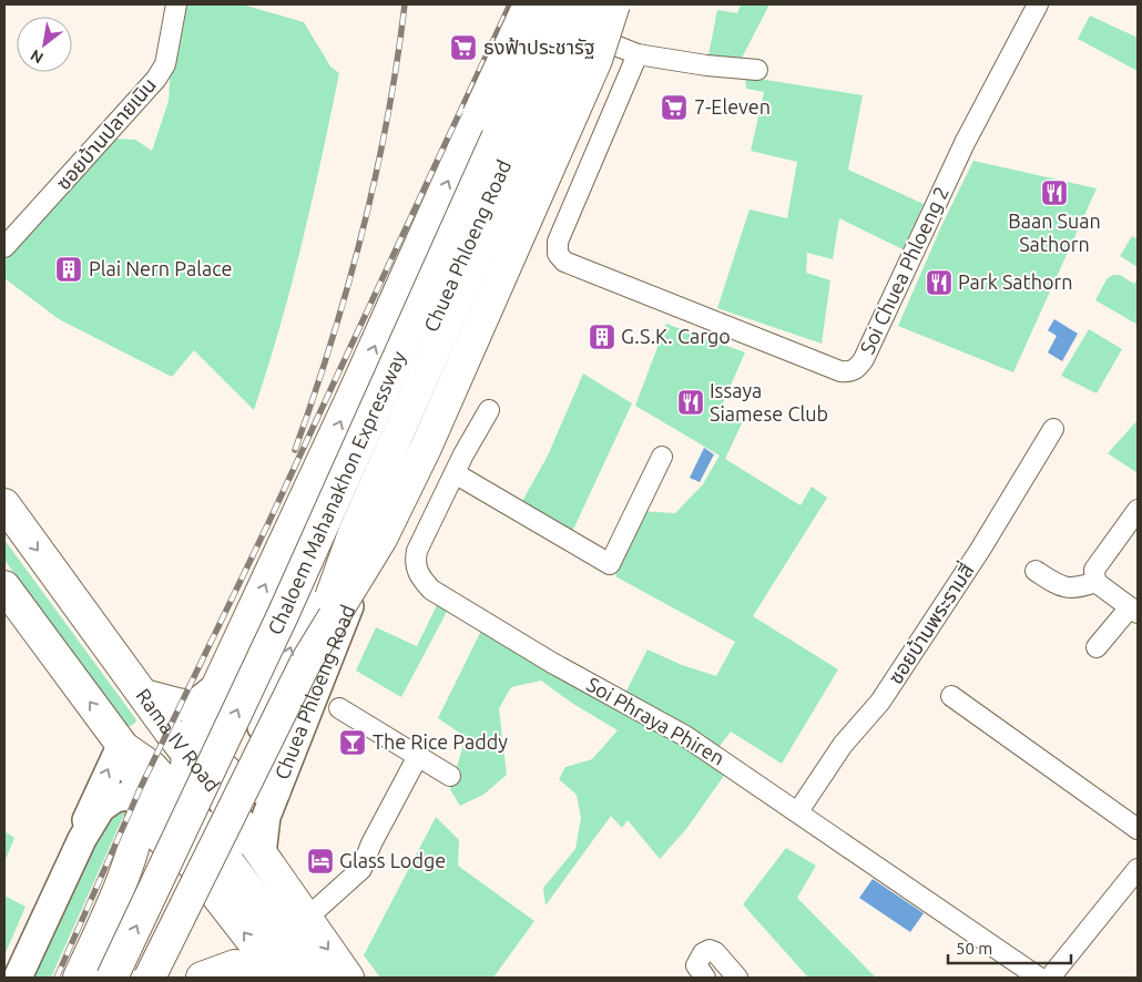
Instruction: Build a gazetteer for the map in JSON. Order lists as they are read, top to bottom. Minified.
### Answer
{"streets":{"main road":["Chaloem Mahanakhon Expressway","Rama IV Road"],"street":["ซอยบ้านปลายเนิน","Chuea Phloeng Road","Soi Chuea Phloeng 2","ซอยบ้านพระรามสี่","Soi Phraya Phiren"]},"crossings":[["Chuea Phloeng Road","Chaloem Mahanakhon Expressway"],["Chuea Phloeng Road","Rama IV Road"],["ซอยบ้านพระรามสี่","Soi Phraya Phiren"]],"places":{"supermarket":["ธงฟ้าประชารัฐ","7-Eleven"],"restaurant":["Baan Suan Sathorn","Park Sathorn","Issaya Siamese Club"],"building":["Plai Nern Palace","G.S.K. Cargo"],"bar":["The Rice Paddy"],"hotel":["Glass Lodge"]},"scale_bar":"50 m","north":"bottom left"}
